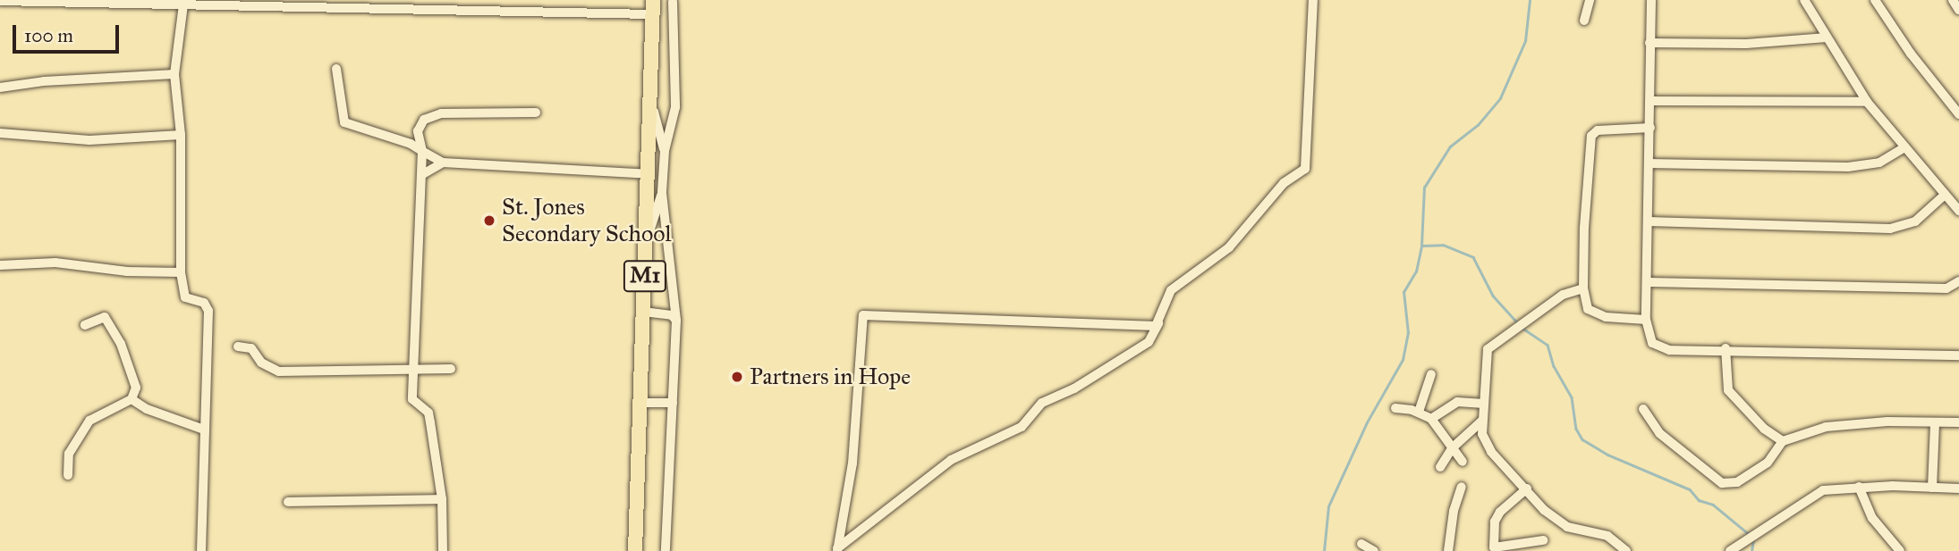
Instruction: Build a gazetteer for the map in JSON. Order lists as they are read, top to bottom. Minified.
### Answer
{"streets":{"highway":["M1"]},"places":["St. Jones Secondary School","Partners in Hope"],"scale_bar":"100 m"}
